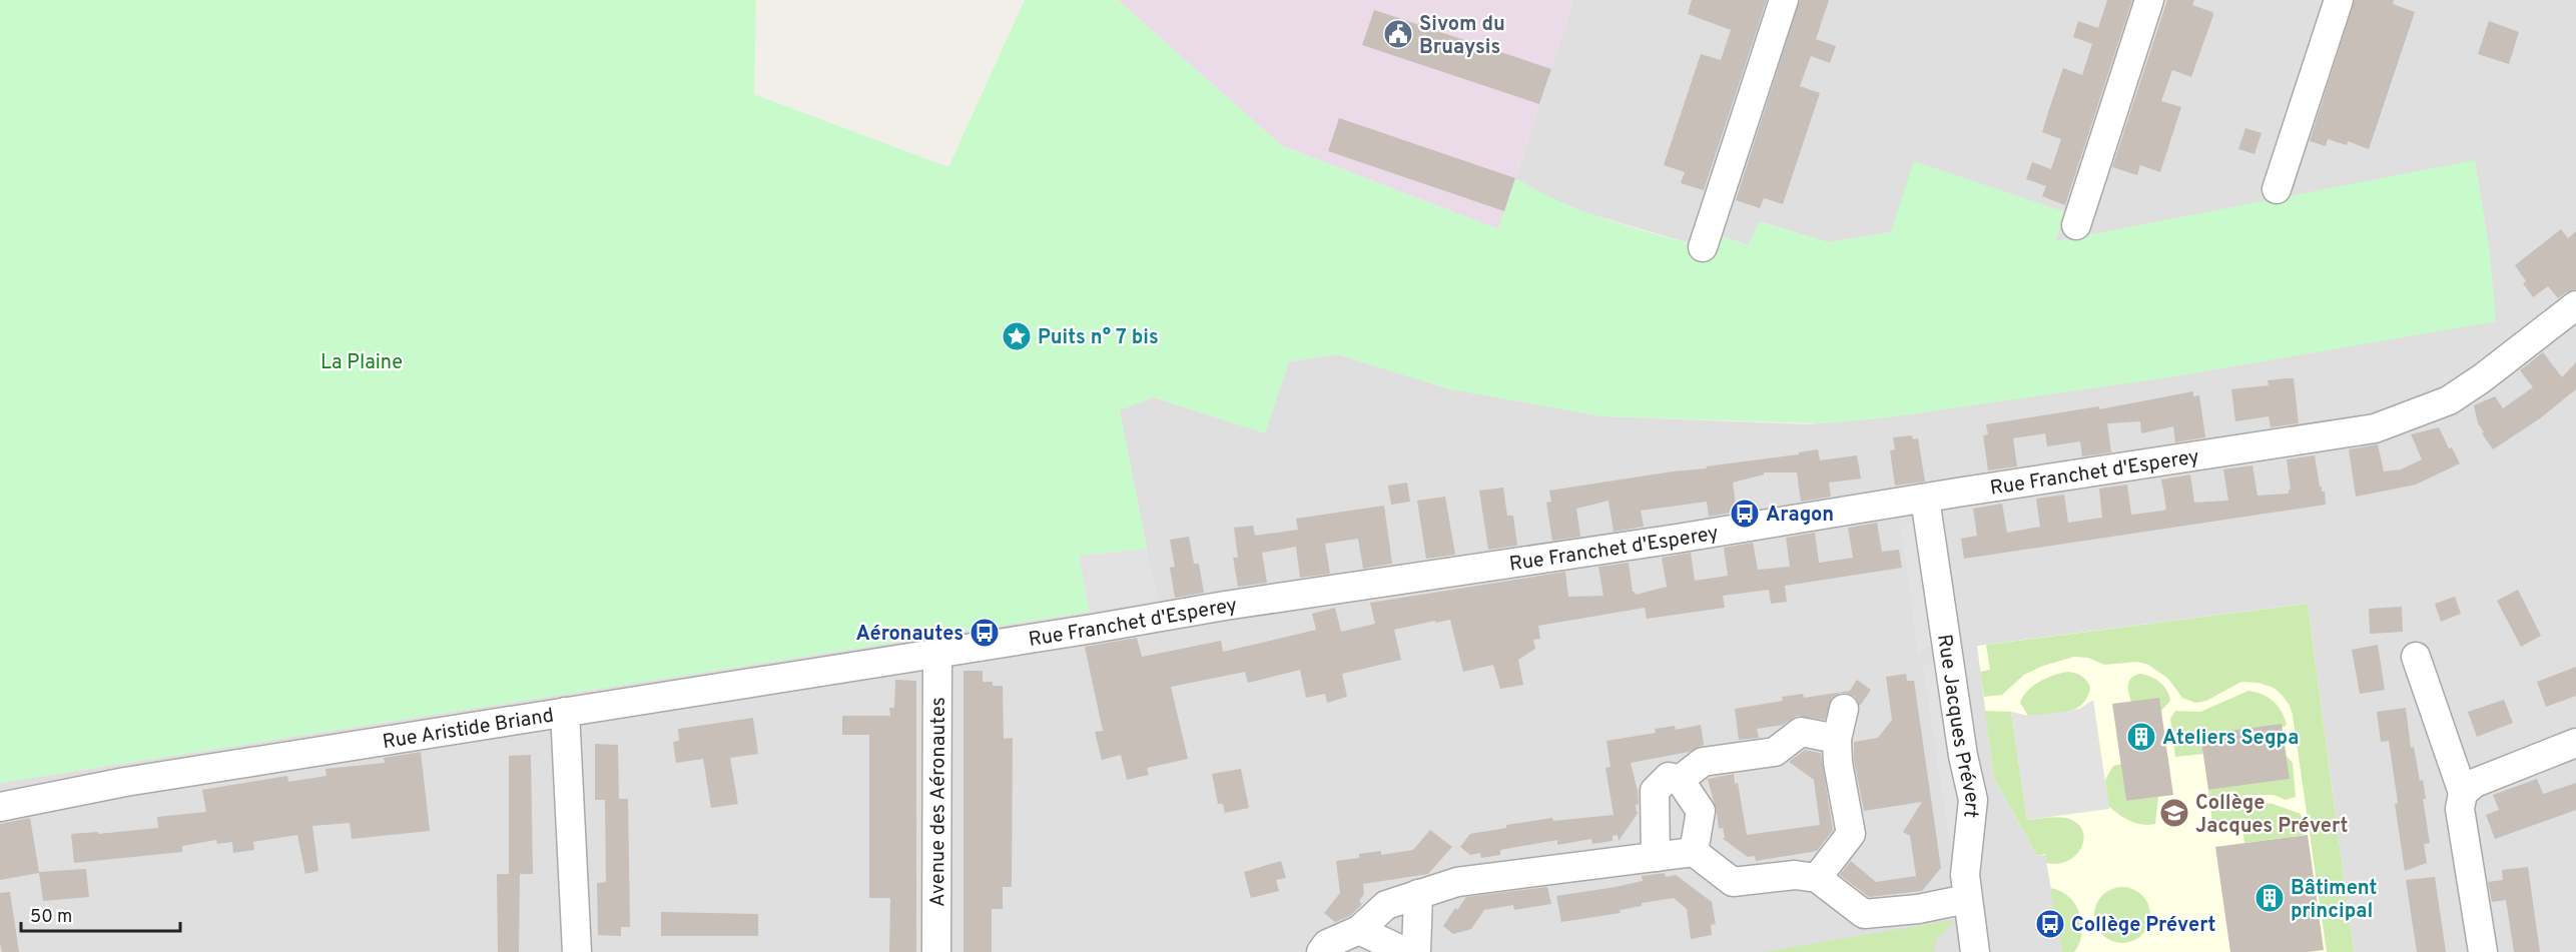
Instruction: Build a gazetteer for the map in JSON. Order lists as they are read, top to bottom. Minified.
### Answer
{"streets":{"street":["Rue Franchet d'Esperey","Rue Jacques Prévert","Rue Aristide Briand","Avenue des Aéronautes"]},"crossings":[["Rue Franchet d'Esperey","Rue Jacques Prévert"],["Rue Franchet d'Esperey","Rue Aristide Briand"],["Rue Franchet d'Esperey","Avenue des Aéronautes"],["Rue Aristide Briand","Avenue des Aéronautes"]],"parks":["La Plaine"],"places":{"public building":["Sivom du Bruaysis"],"place":["Puits n° 7 bis"],"bus stop":["Aragon","Aéronautes","Collège Prévert"],"building":["Ateliers Segpa","Bâtiment principal"],"school or university":["Collège Jacques Prévert"]},"scale_bar":"50 m"}
